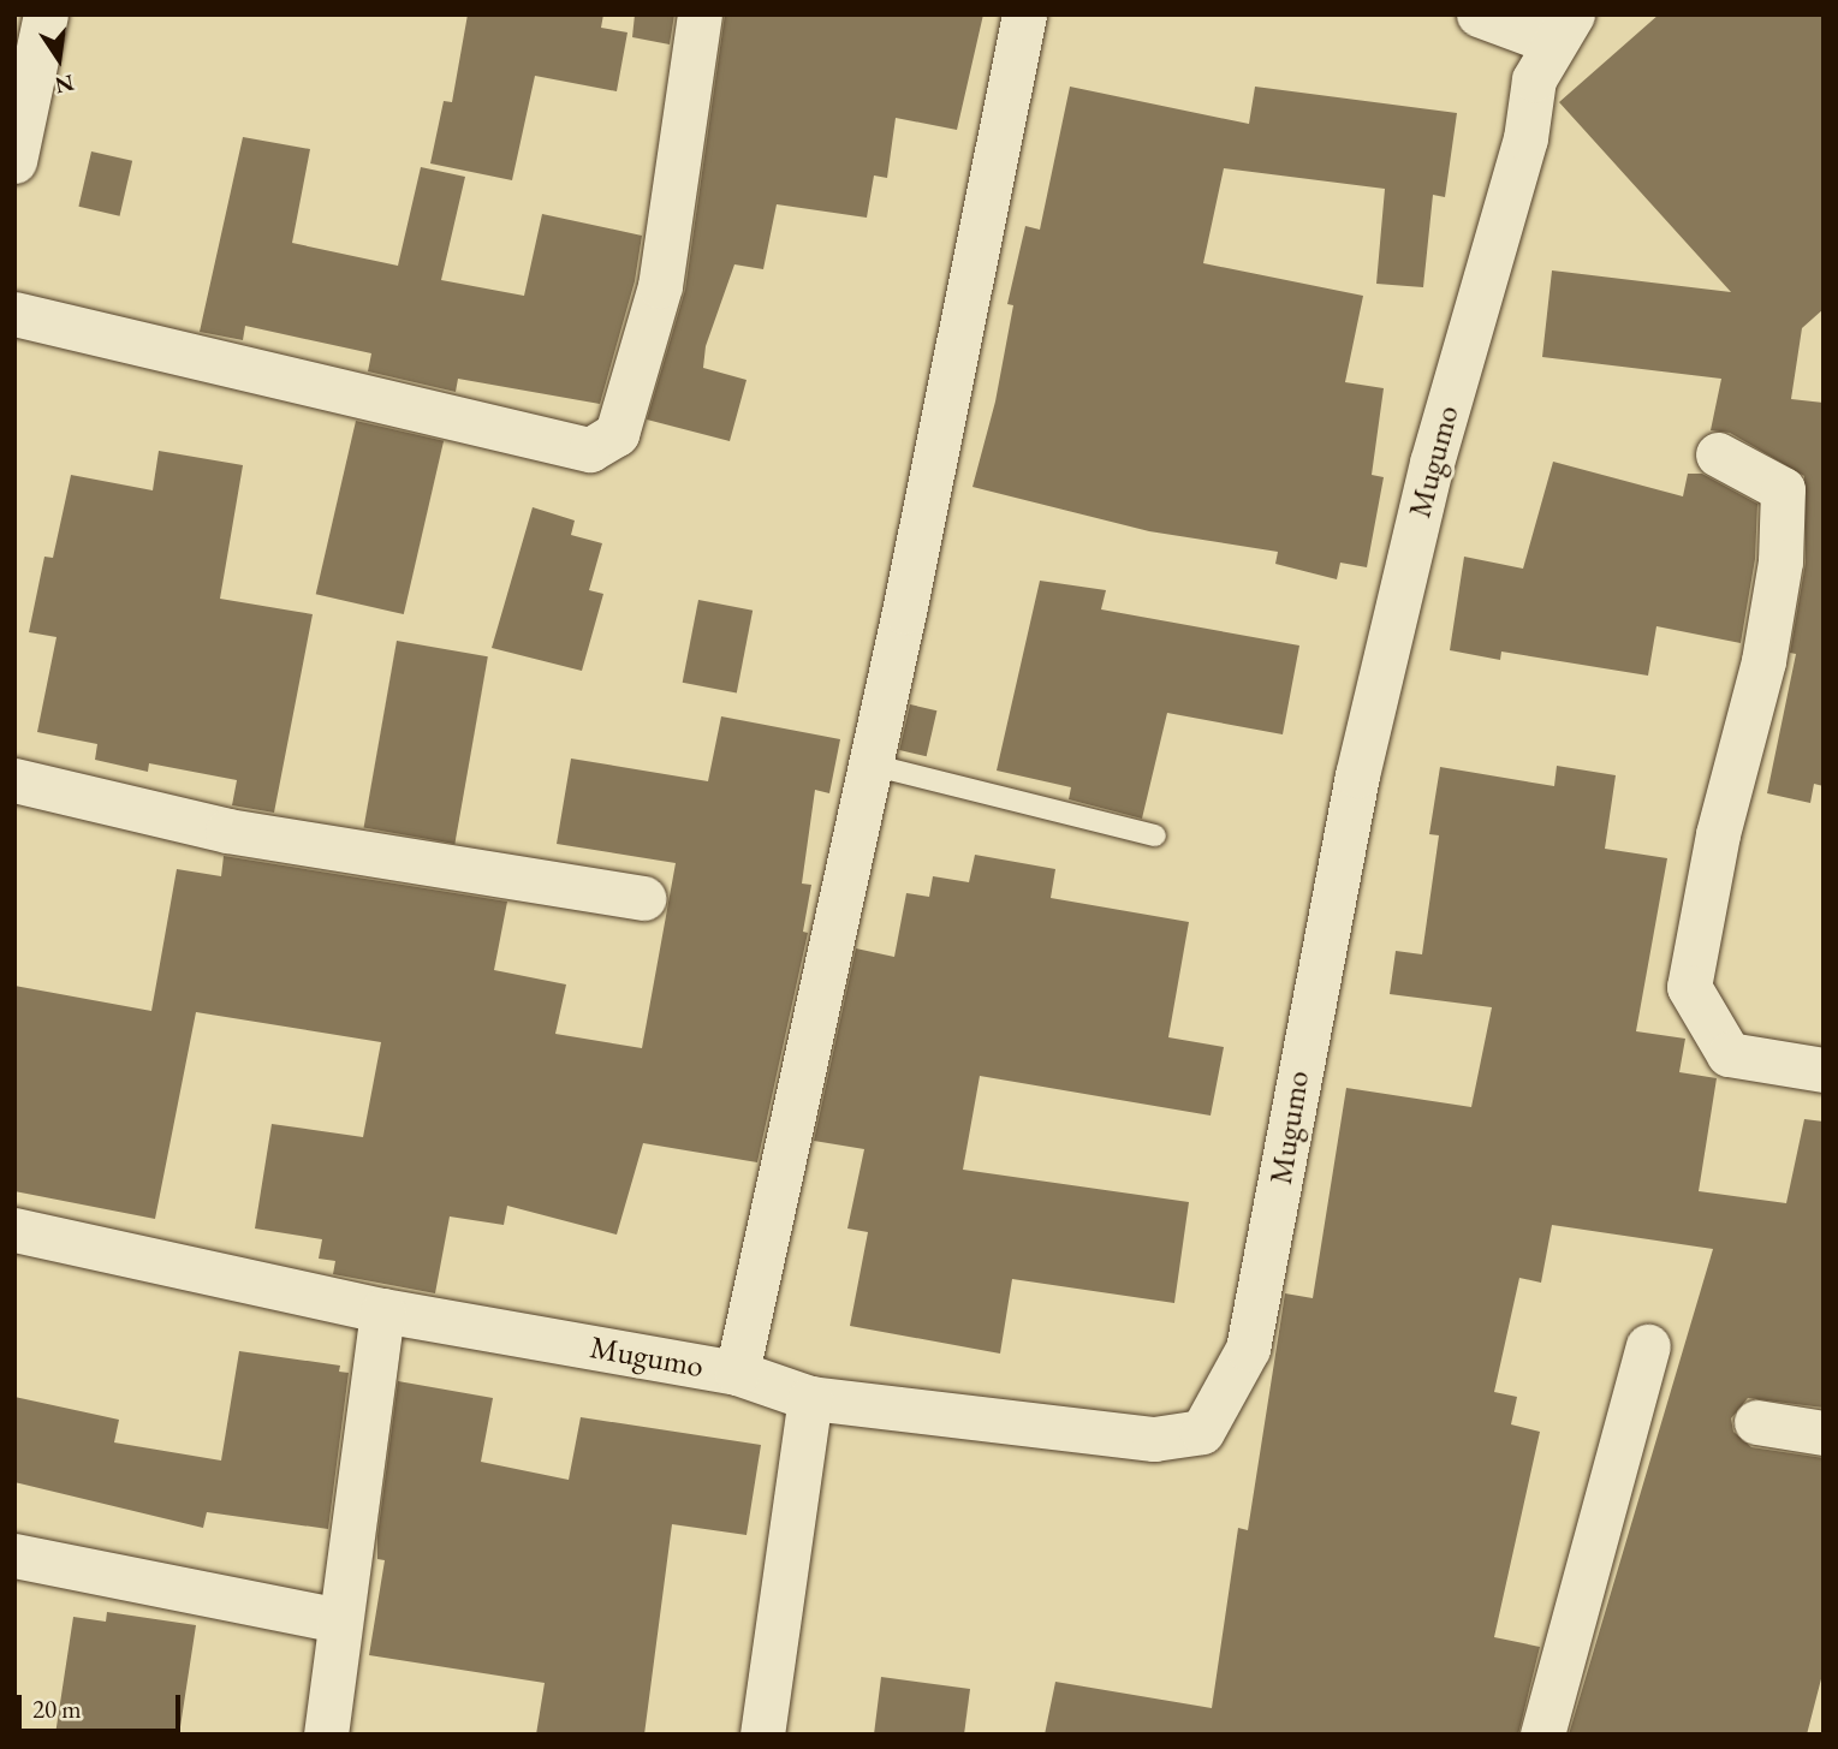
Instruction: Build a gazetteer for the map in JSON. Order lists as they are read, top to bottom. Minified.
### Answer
{"streets":{"street":["Mugumo"]},"scale_bar":"20 m","north":"bottom"}
